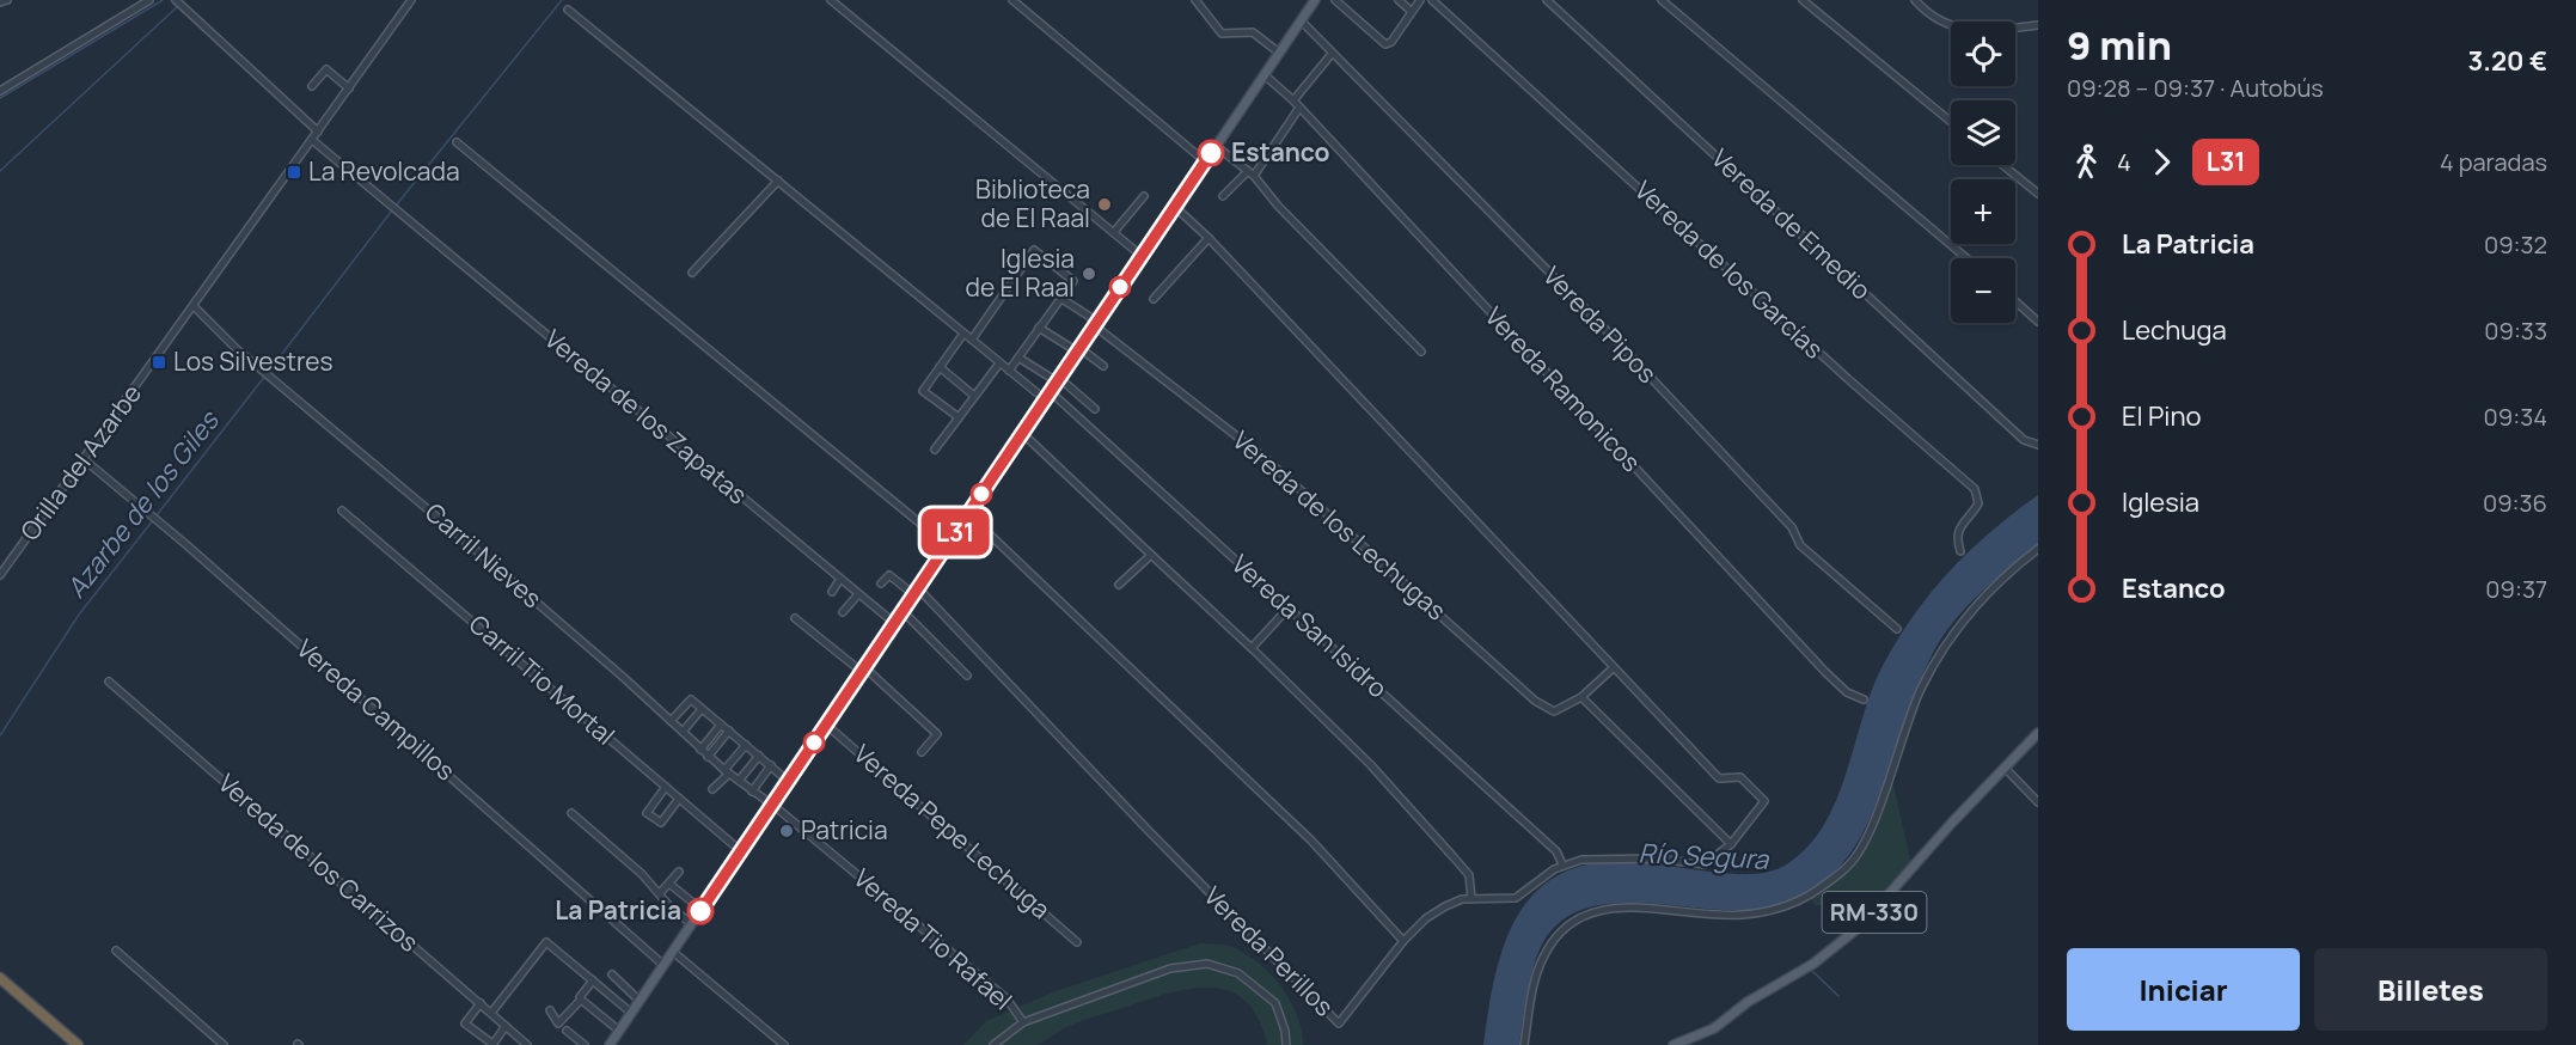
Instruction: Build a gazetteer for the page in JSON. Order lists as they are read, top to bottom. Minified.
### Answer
{"streets":{"main road":["RM-330"],"street":["Vereda de Emedio","Vereda de los Garcías","Vereda Pipos","Vereda Ramonicos","Vereda de los Zapatas","Orilla del Azarbe","Vereda de los Lechugas","Carril Nieves","Vereda San Isidro","Carril Tio Mortal","Vereda Campillos","Vereda Pepe Lechuga","Vereda de los Carrizos","Vereda Tio Rafael","Vereda Perillos"]},"crossings":[["Vereda de los Zapatas","Orilla del Azarbe"],["Orilla del Azarbe","Carril Nieves"],["Orilla del Azarbe","Vereda Campillos"],["Carril Nieves","Vereda Tio Rafael"],["Vereda San Isidro","Vereda Perillos"]],"water":["Azarbe de los Giles","Río Segura"],"places":{"other":["Estanco","Biblioteca de El Raal","Iglesia de El Raal","Patricia","La Patricia"],"transit":["La Revolcada","Los Silvestres"]},"lines":["bus line L31"],"page":{"on_map":"L31","heading":["9 min","09:28 – 09:37 · Autobús","3.20 €"],"map_buttons":["+","−"],"legs":["4","L31","4 paradas"],"list":[{"name":"La Patricia","value":"09:32"},{"name":"Lechuga","value":"09:33"},{"name":"El Pino","value":"09:34"},{"name":"Iglesia","value":"09:36"},{"name":"Estanco","value":"09:37"}],"buttons":["Iniciar","Billetes"]}}
